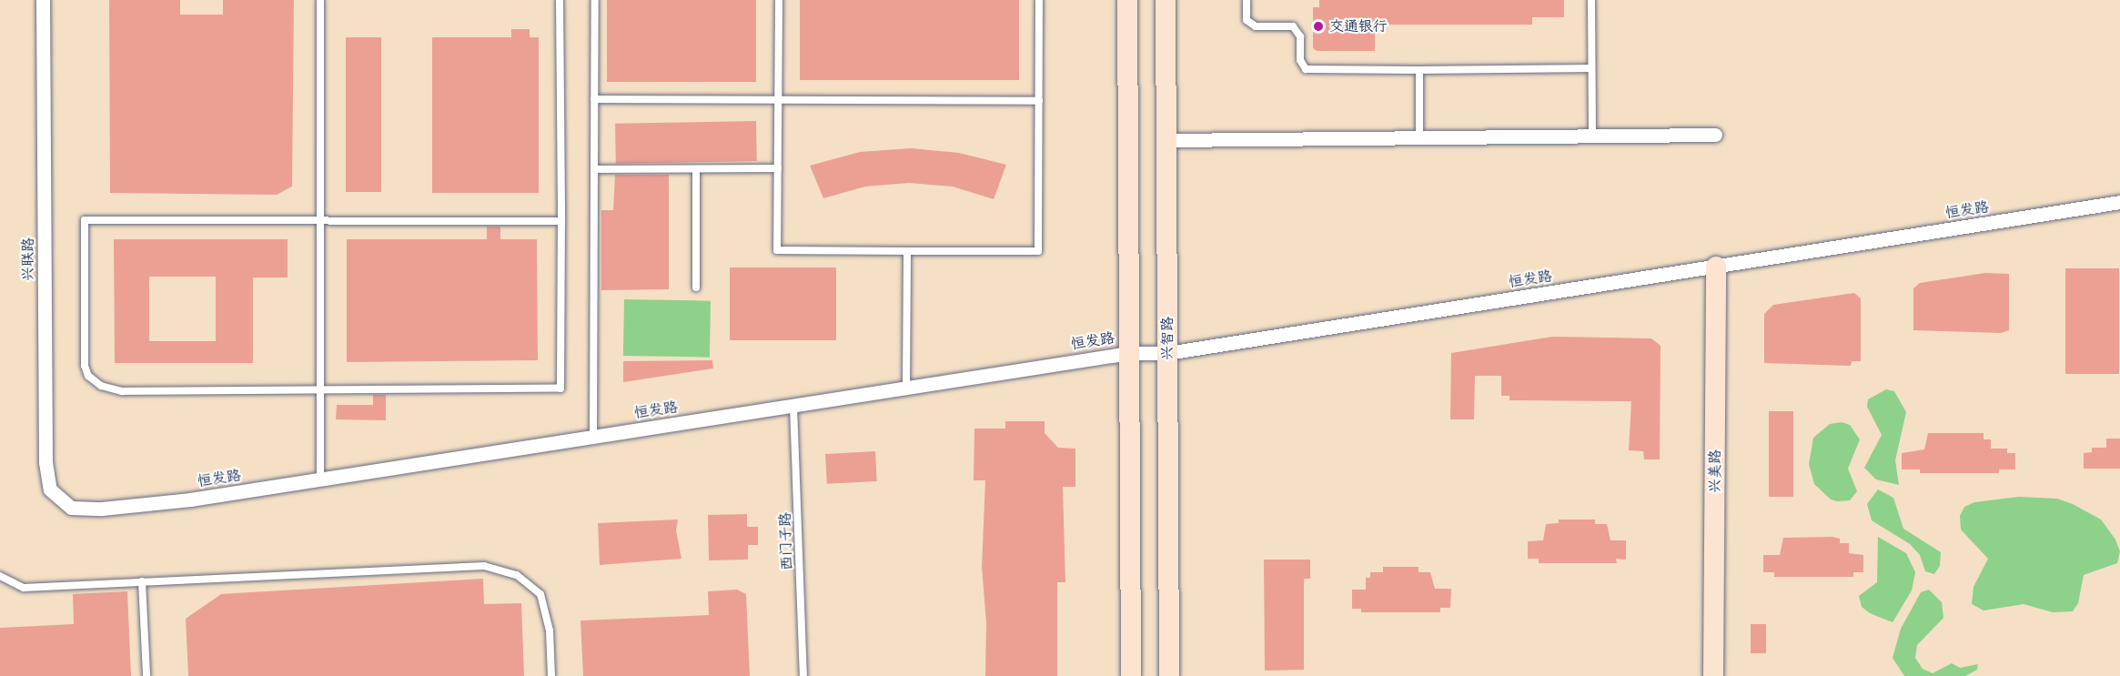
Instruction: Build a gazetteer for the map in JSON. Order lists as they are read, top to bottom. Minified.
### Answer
{"streets":{"main road":["兴智路","兴美路"],"street":["恒发路","兴联路"],"lane":["西门子路"]},"crossings":[["恒发路","兴联路"],["恒发路","兴智路"],["恒发路","兴美路"],["恒发路","西门子路"]],"places":["交通银行"]}
